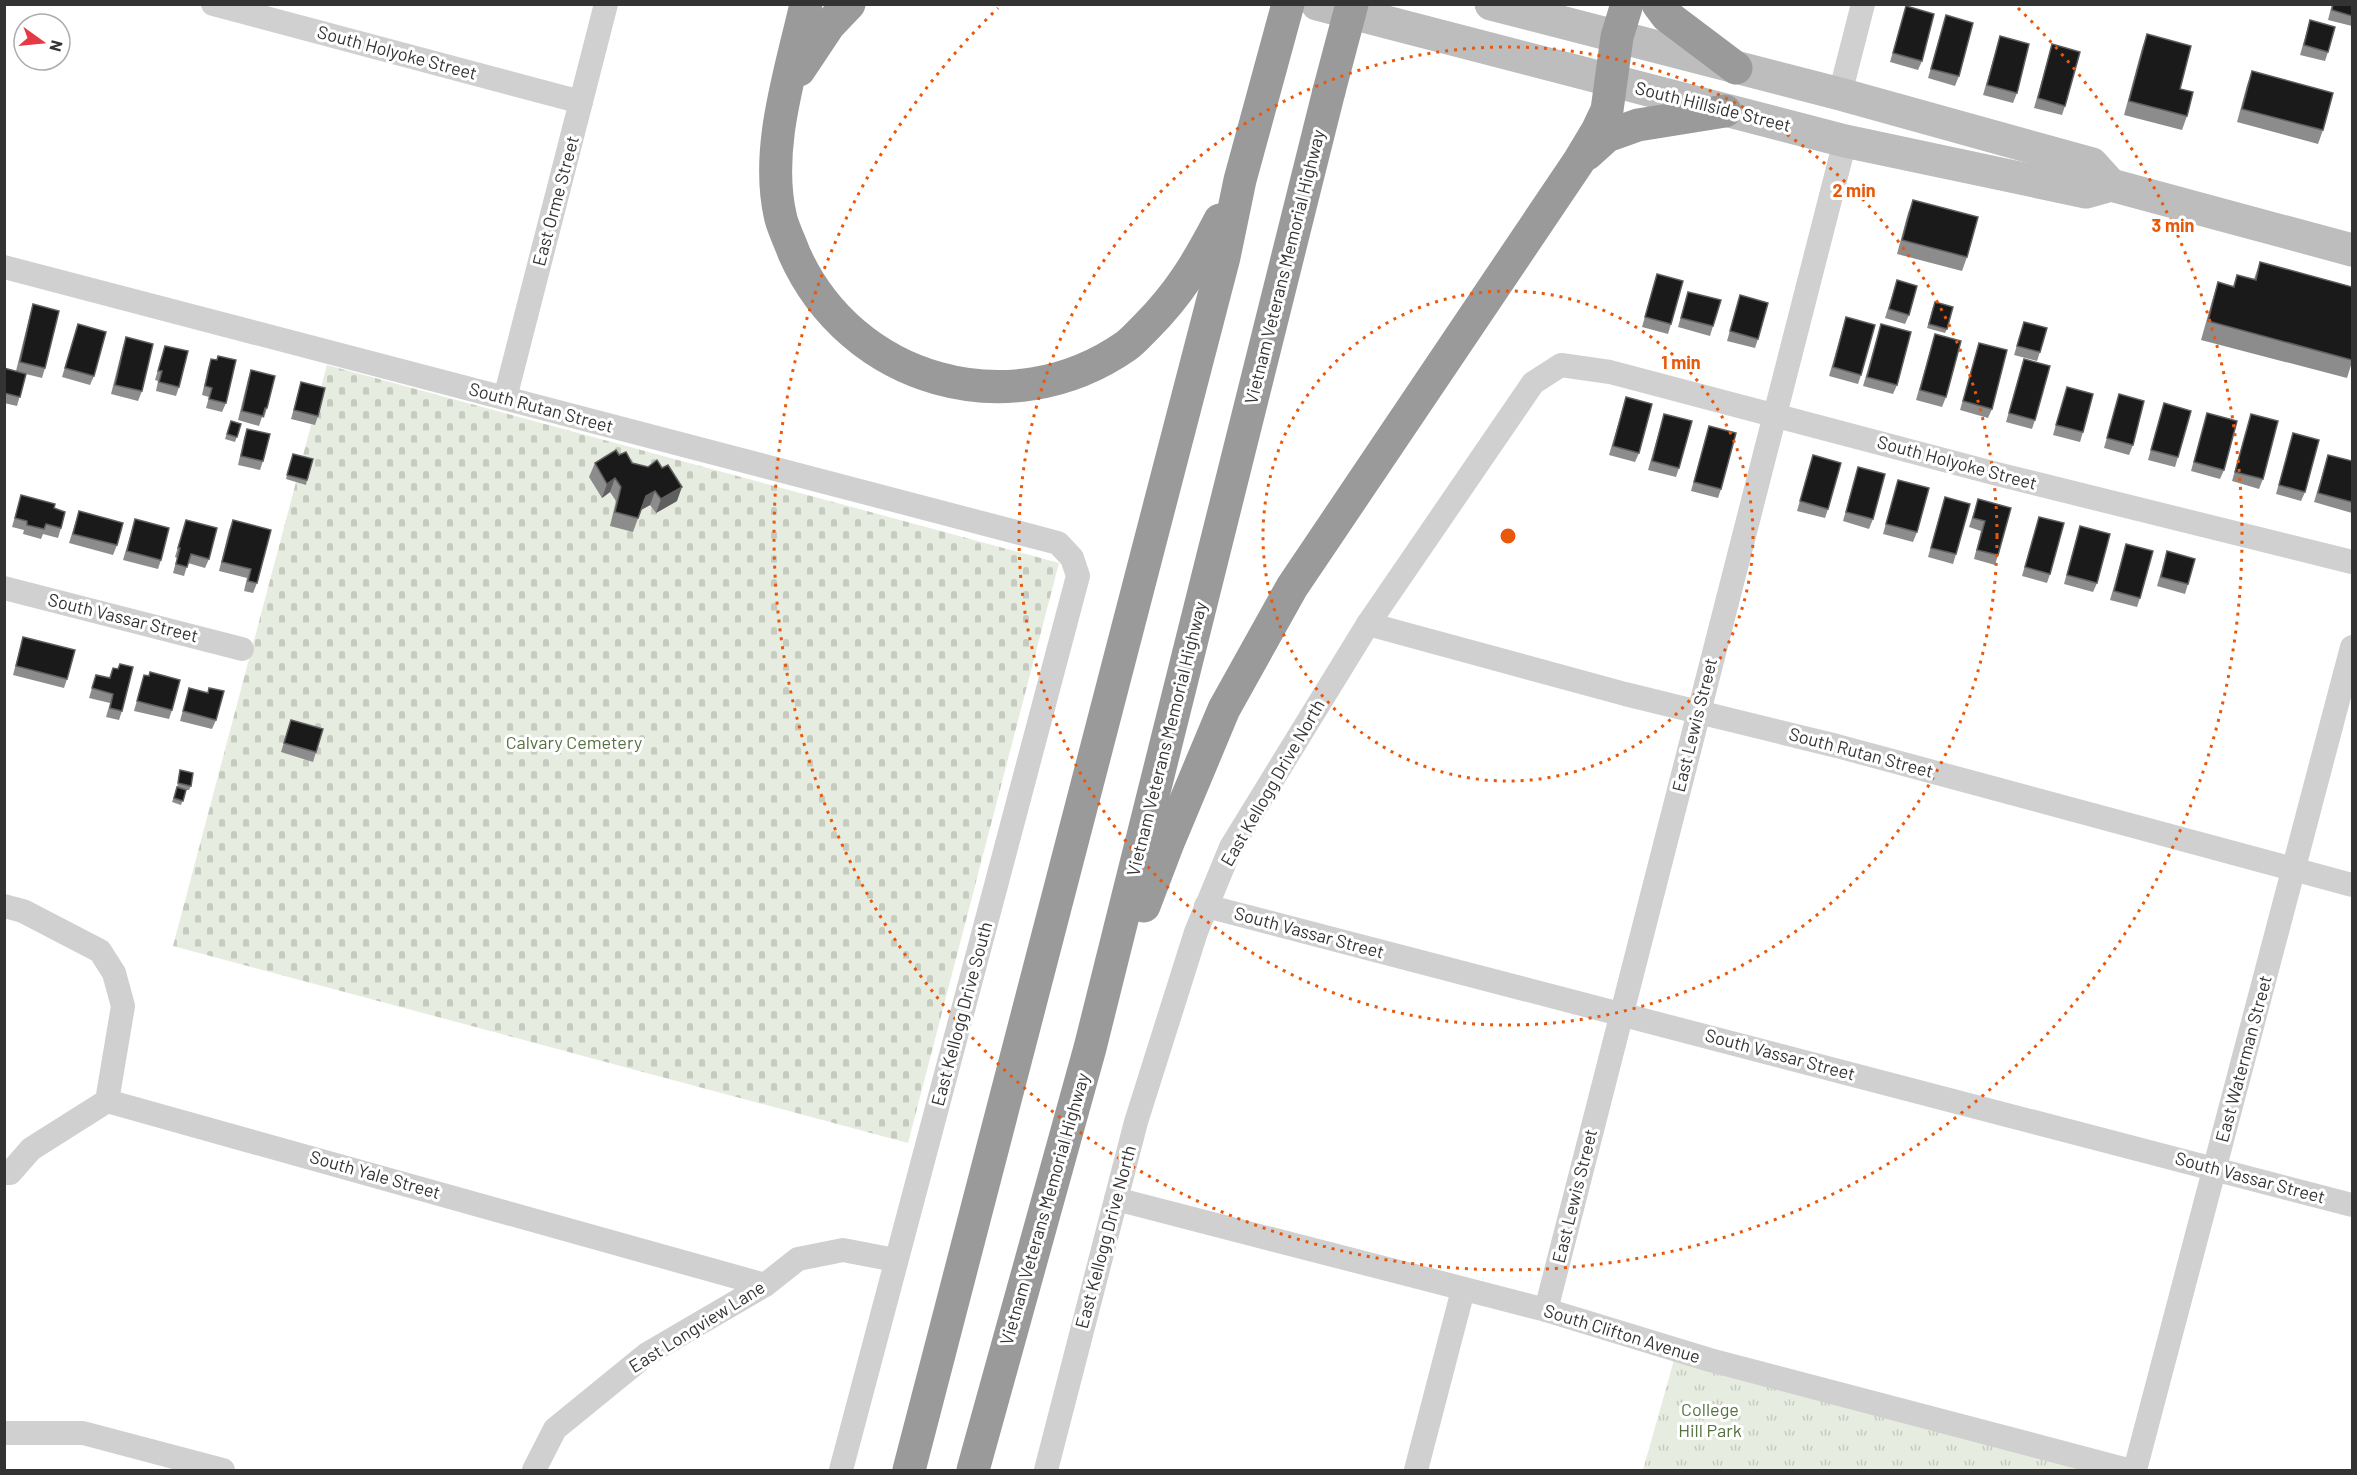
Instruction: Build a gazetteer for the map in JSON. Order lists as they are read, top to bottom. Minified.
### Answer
{"streets":{"highway":["Vietnam Veterans Memorial Highway"],"main road":["South Hillside Street"],"street":["South Holyoke Street","East Orme Street","South Rutan Street","South Vassar Street","East Lewis Street","East Kellogg Drive North","East Kellogg Drive South","East Waterman Street","South Yale Street","East Longview Lane","South Clifton Avenue"]},"crossings":[["South Holyoke Street","East Orme Street"],["South Holyoke Street","East Lewis Street"],["South Holyoke Street","East Kellogg Drive North"],["South Hillside Street","East Lewis Street"],["East Orme Street","South Rutan Street"],["South Rutan Street","East Lewis Street"],["South Rutan Street","East Kellogg Drive North"],["South Rutan Street","East Kellogg Drive South"],["South Rutan Street","East Waterman Street"],["South Vassar Street","East Lewis Street"],["South Vassar Street","East Kellogg Drive North"],["South Vassar Street","East Waterman Street"],["East Lewis Street","South Clifton Avenue"],["East Kellogg Drive North","South Clifton Avenue"],["East Kellogg Drive South","East Longview Lane"],["South Yale Street","East Longview Lane"]],"parks":["Calvary Cemetery","College Hill Park"],"north":"right","rings":["2 min","3 min","1 min"]}
